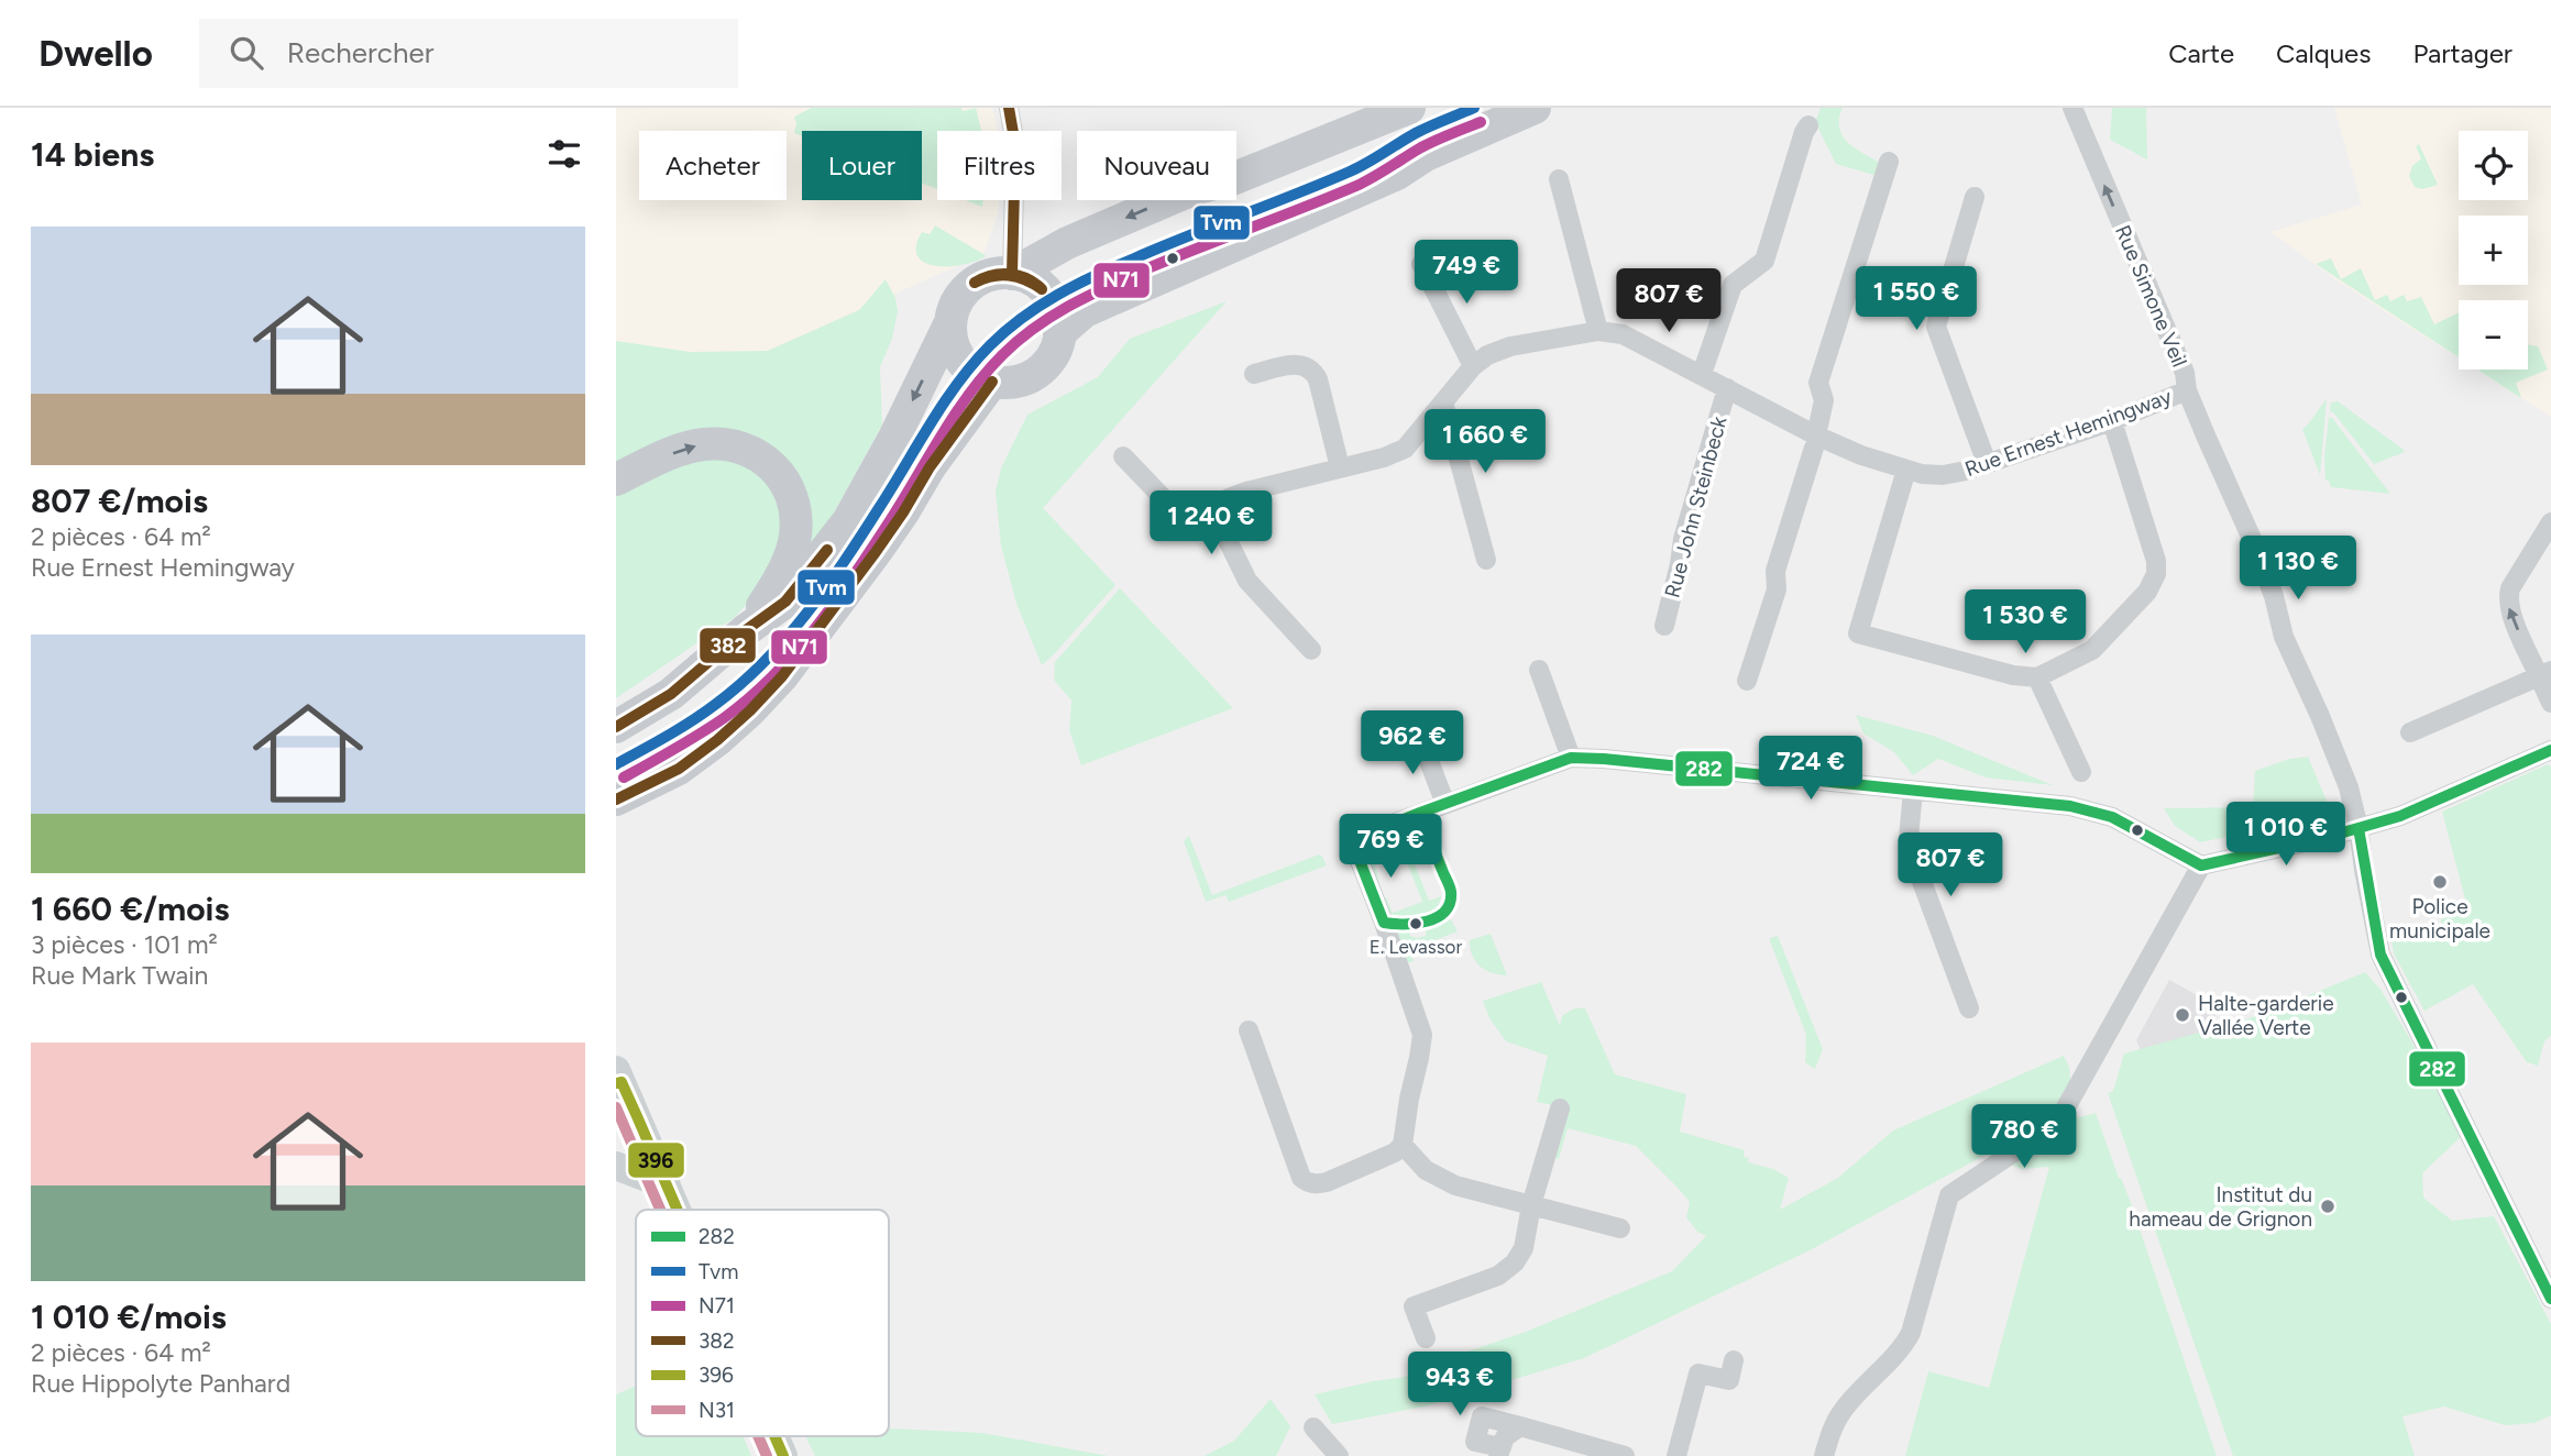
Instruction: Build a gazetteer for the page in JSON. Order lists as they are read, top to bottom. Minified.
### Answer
{"streets":{"street":["Rue Simone Veil","Rue Ernest Hemingway","Rue John Steinbeck"]},"crossings":[["Rue Simone Veil","Rue Ernest Hemingway"],["Rue Ernest Hemingway","Rue John Steinbeck"]],"places":["Police municipale","E. Levassor","Halte-garderie Vallée Verte","Institut du hameau de Grignon"],"lines":["transit line Tvm","transit line 382","transit line N71","transit line 282","transit line 396","transit line N31"],"legend":["282","Tvm","N71","382","396","N31"],"page":{"header":"Dwello","search":"Rechercher","nav":["Carte","Calques","Partager"],"heading":"14 biens","map_buttons":["+","−"],"chip":["Acheter","Louer","Filtres","Nouveau"],"list":[{"name":"807 €/mois","note":"2 pièces · 64 m² · Rue Ernest Hemingway"},{"name":"1 660 €/mois","note":"3 pièces · 101 m² · Rue Mark Twain"},{"name":"1 010 €/mois","note":"2 pièces · 64 m² · Rue Hippolyte Panhard"}],"price":["749 €","1 550 €","807 €","1 660 €","1 240 €","1 130 €","1 530 €","962 €","724 €","1 010 €","769 €","807 €","780 €","943 €"]}}
